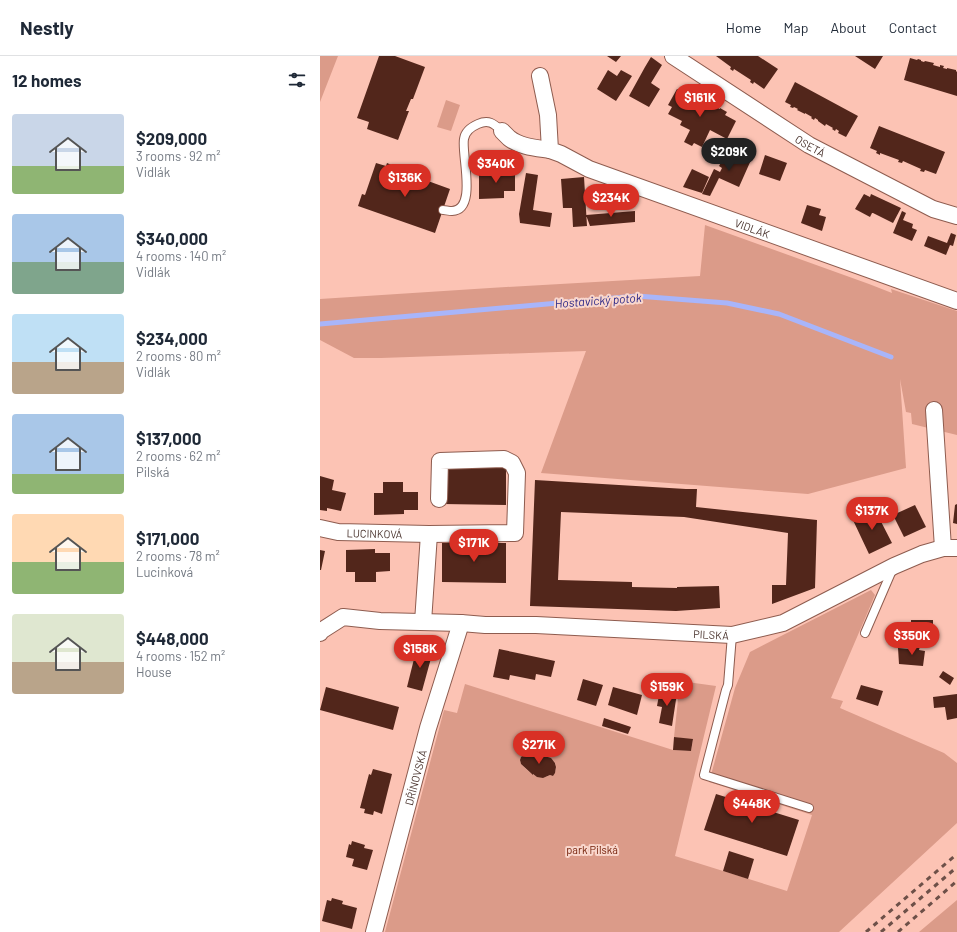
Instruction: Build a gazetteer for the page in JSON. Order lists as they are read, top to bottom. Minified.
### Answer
{"streets":{"street":["OSETÁ","VIDLÁK","LUCINKOVÁ","PILSKÁ","DŘÍNOVSKÁ"]},"crossings":[["PILSKÁ","DŘÍNOVSKÁ"]],"water":["Hostavický potok"],"parks":["park Pilská"],"page":{"header":"Nestly","nav":["Home","Map","About","Contact"],"heading":"12 homes","price":["$161K","$209K","$340K","$136K","$234K","$137K","$171K","$350K","$158K","$159K","$271K","$448K"],"list":[{"name":"$209,000","note":"3 rooms · 92 m² · Vidlák"},{"name":"$340,000","note":"4 rooms · 140 m² · Vidlák"},{"name":"$234,000","note":"2 rooms · 80 m² · Vidlák"},{"name":"$137,000","note":"2 rooms · 62 m² · Pilská"},{"name":"$171,000","note":"2 rooms · 78 m² · Lucinková"},{"name":"$448,000","note":"4 rooms · 152 m² · House"}]}}
